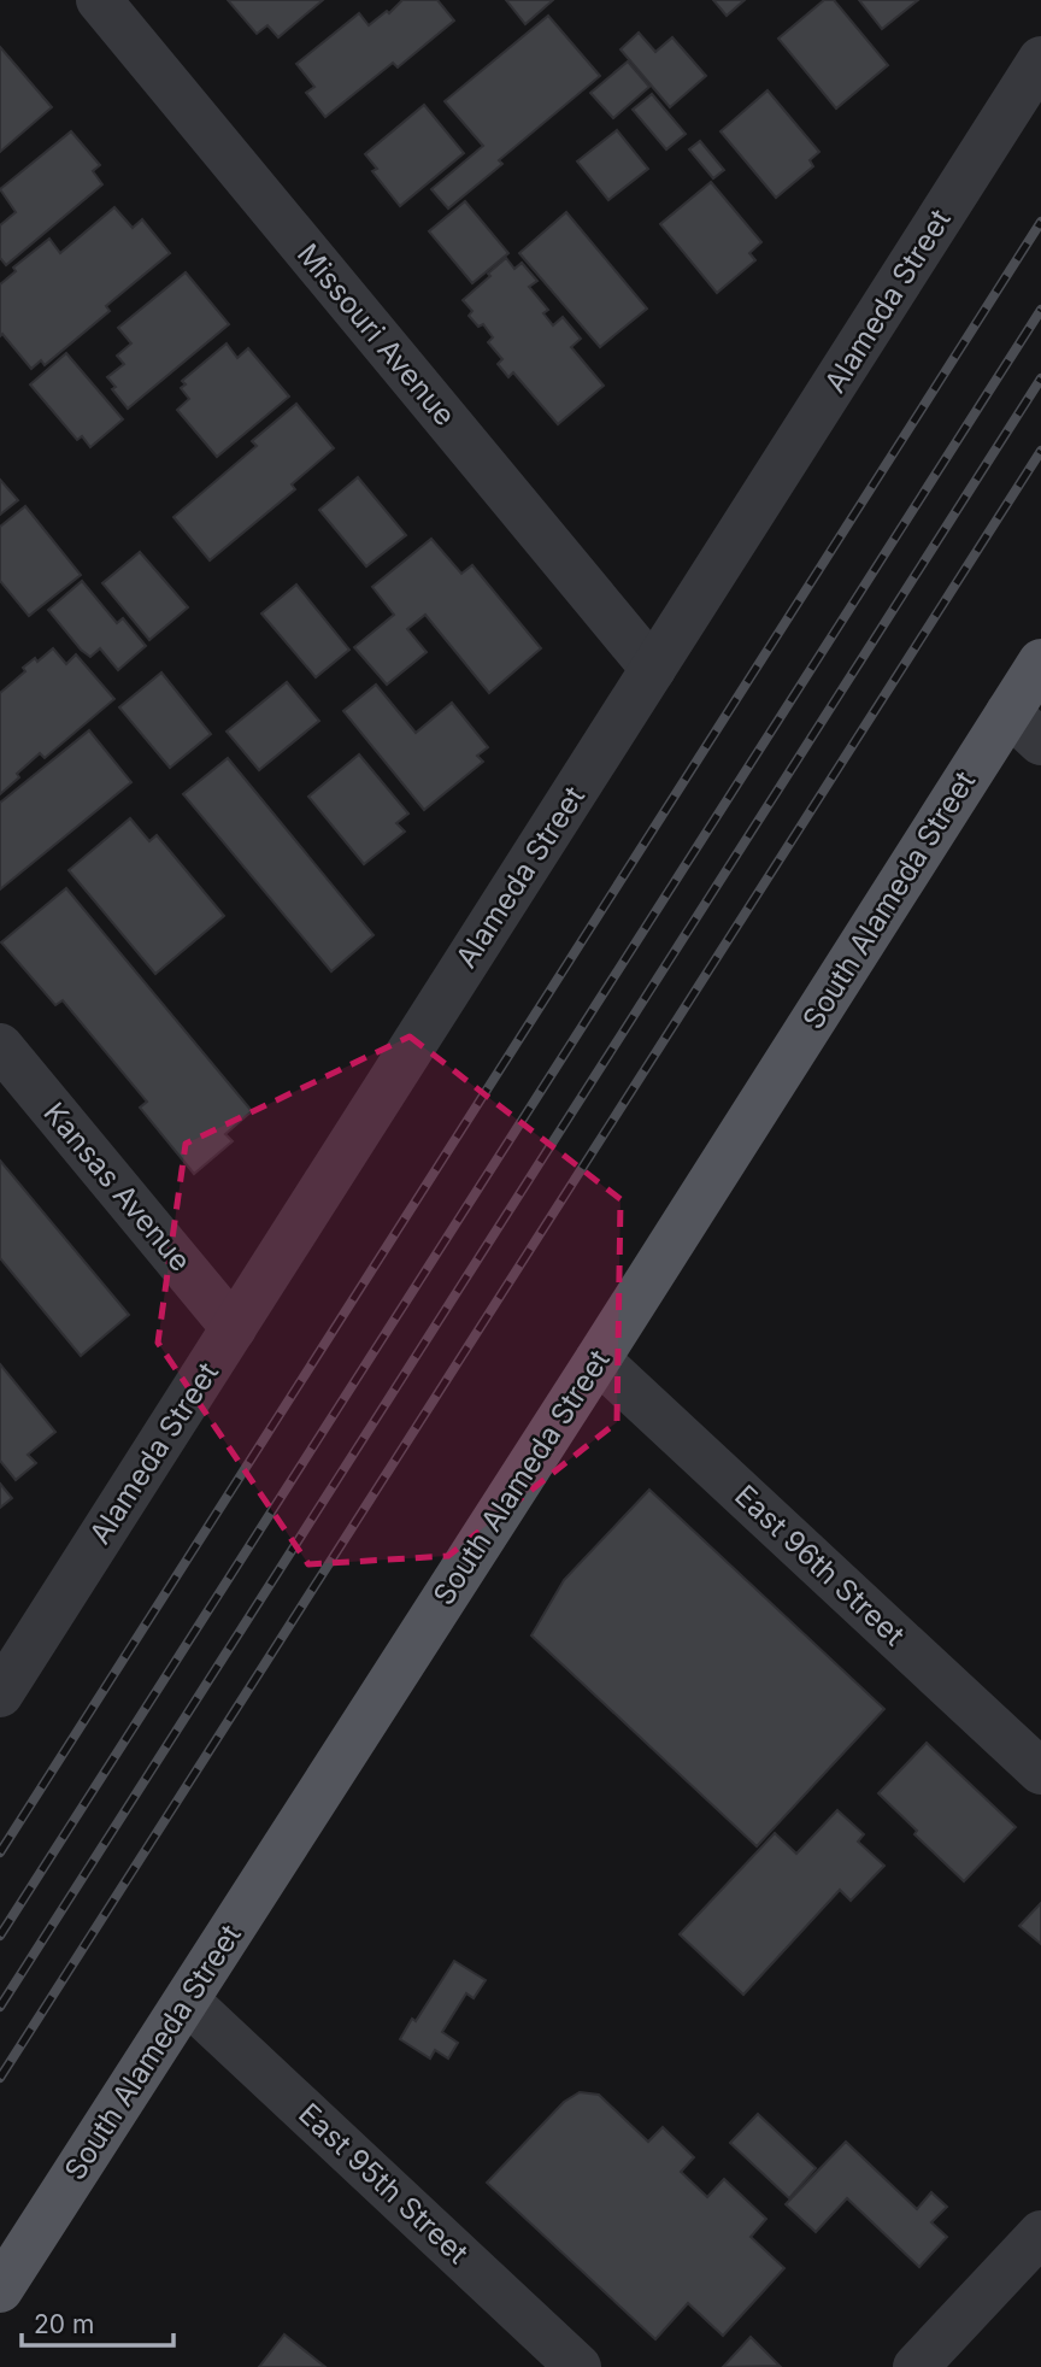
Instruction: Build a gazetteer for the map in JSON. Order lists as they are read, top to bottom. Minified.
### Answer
{"streets":{"main road":["South Alameda Street"],"street":["Alameda Street","Missouri Avenue","Kansas Avenue","East 96th Street","East 95th Street"]},"crossings":[["Alameda Street","Missouri Avenue"],["Alameda Street","Kansas Avenue"],["South Alameda Street","East 96th Street"],["South Alameda Street","East 95th Street"]],"scale_bar":"20 m"}
